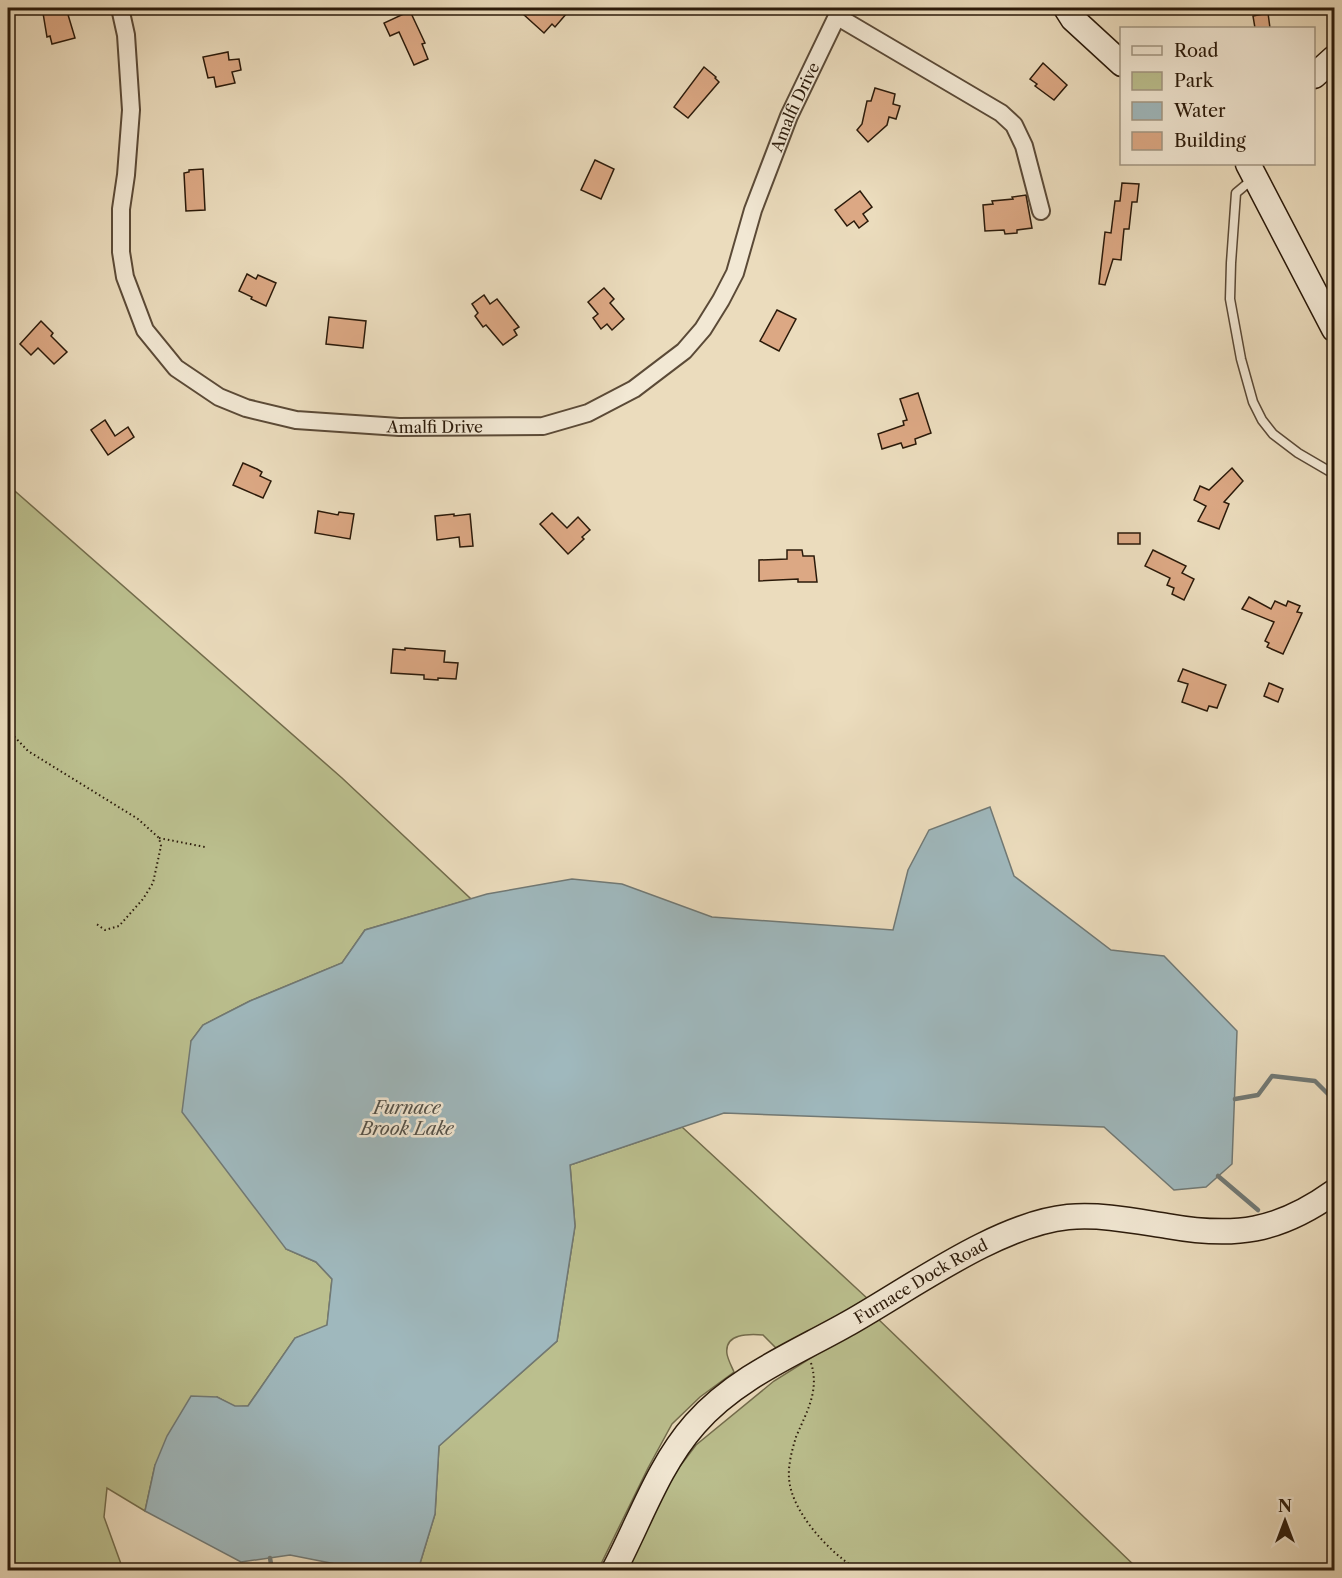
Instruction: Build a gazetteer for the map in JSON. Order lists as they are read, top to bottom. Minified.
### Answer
{"streets":{"street":["Amalfi Drive","Furnace Dock Road"]},"water":["Furnace Brook Lake"],"legend":["Road","Park","Water","Building"],"north":"top"}
